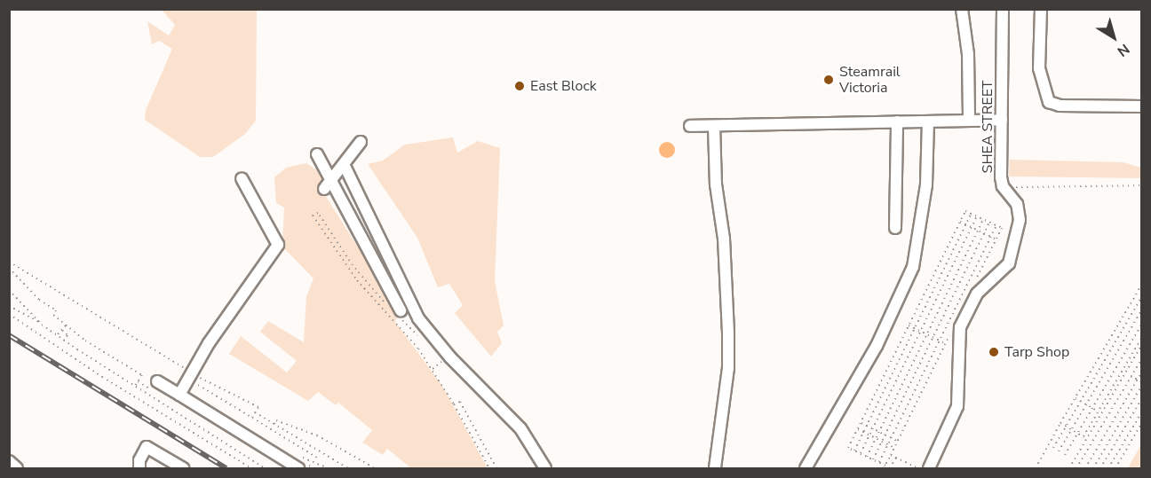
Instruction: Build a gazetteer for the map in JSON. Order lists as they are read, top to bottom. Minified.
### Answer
{"streets":{"street":["SHEA STREET"]},"places":["Steamrail Victoria","East Block","Tarp Shop"],"north":"bottom right"}
